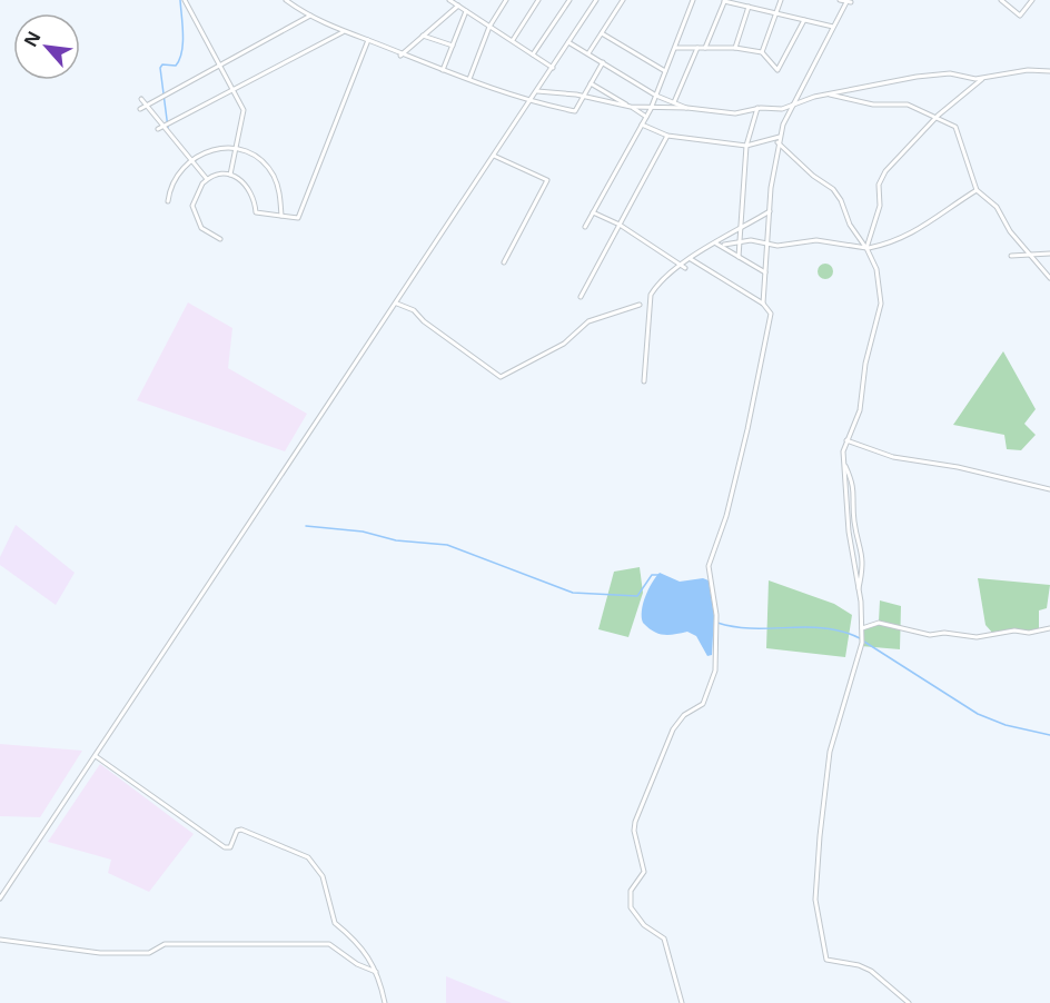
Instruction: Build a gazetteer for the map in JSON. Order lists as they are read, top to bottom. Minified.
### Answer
{"north":"top left"}
